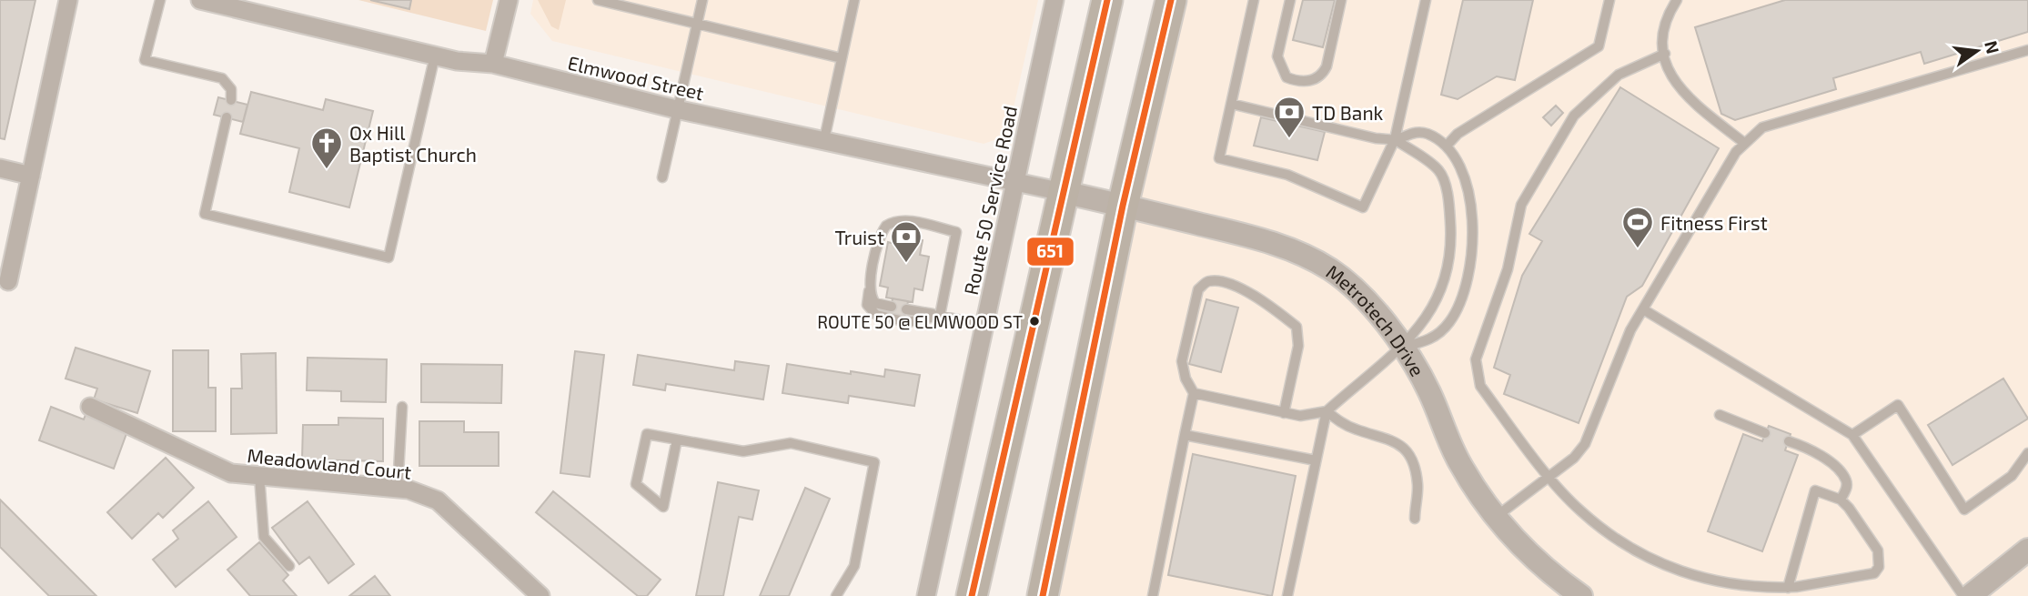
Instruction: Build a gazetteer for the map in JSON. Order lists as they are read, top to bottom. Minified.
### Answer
{"streets":{"street":["Elmwood Street","Route 50 Service Road","Metrotech Drive","Meadowland Court"]},"crossings":[["Elmwood Street","Route 50 Service Road"],["Elmwood Street","Metrotech Drive"]],"places":{"bank":["TD Bank","Truist"],"church":["Ox Hill Baptist Church"],"sports":["Fitness First"],"other":["ROUTE 50 @ ELMWOOD ST"]},"lines":["transit line 651"],"north":"right"}
